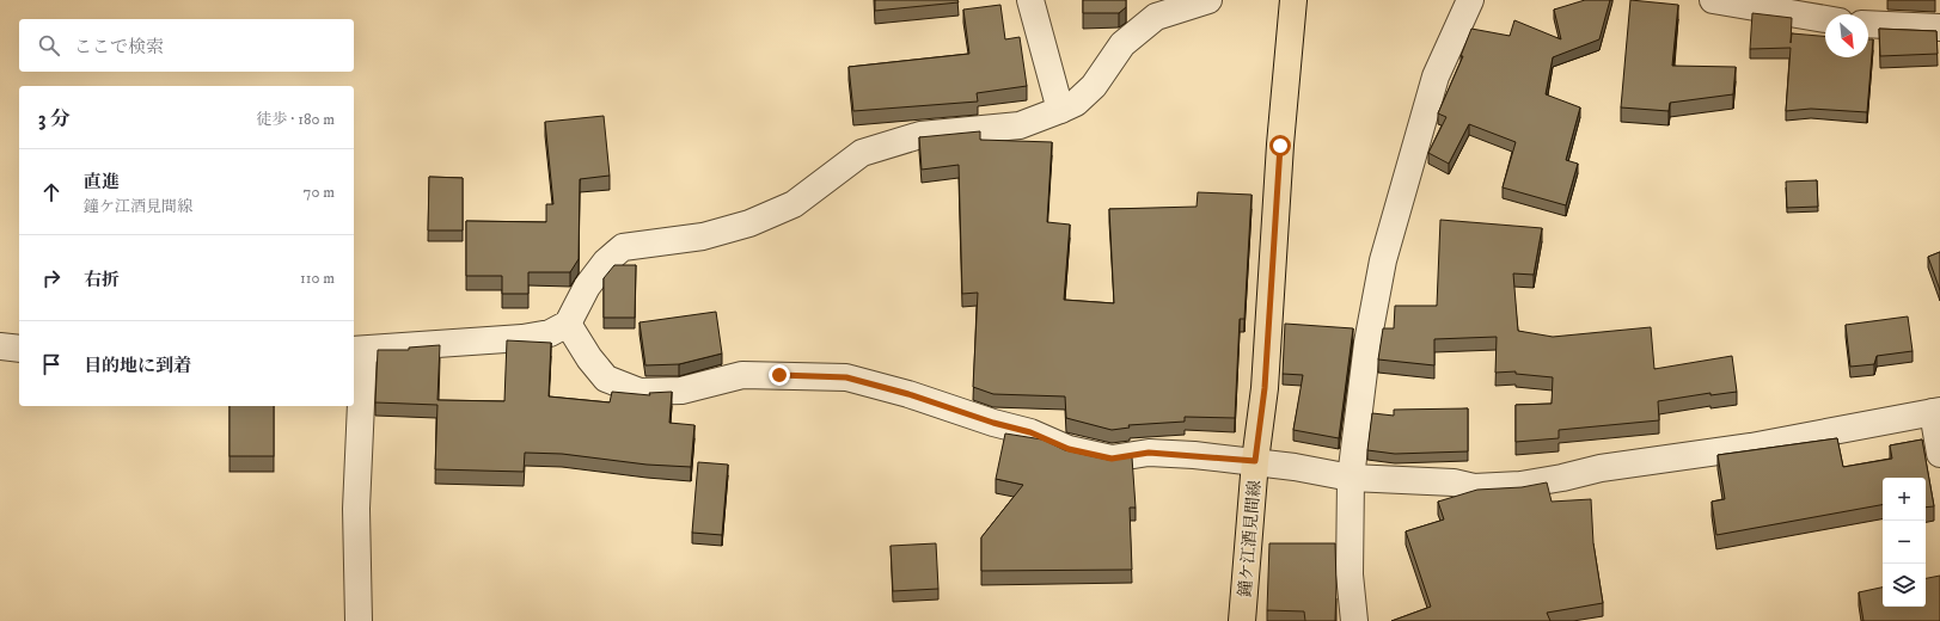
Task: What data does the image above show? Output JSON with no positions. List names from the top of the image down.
{
  "streets": {
    "main road": ["鐘ケ江酒見間線"]
  },
  "north": "bottom right",
  "page": {
    "search": "ここで検索",
    "heading": ["3 分", "徒歩 · 180 m"],
    "list": [
      ["直進", "鐘ケ江酒見間線", "70 m"],
      ["右折", "110 m"],
      "目的地に到着"
    ],
    "map_buttons": ["+", "−"]
  }
}
